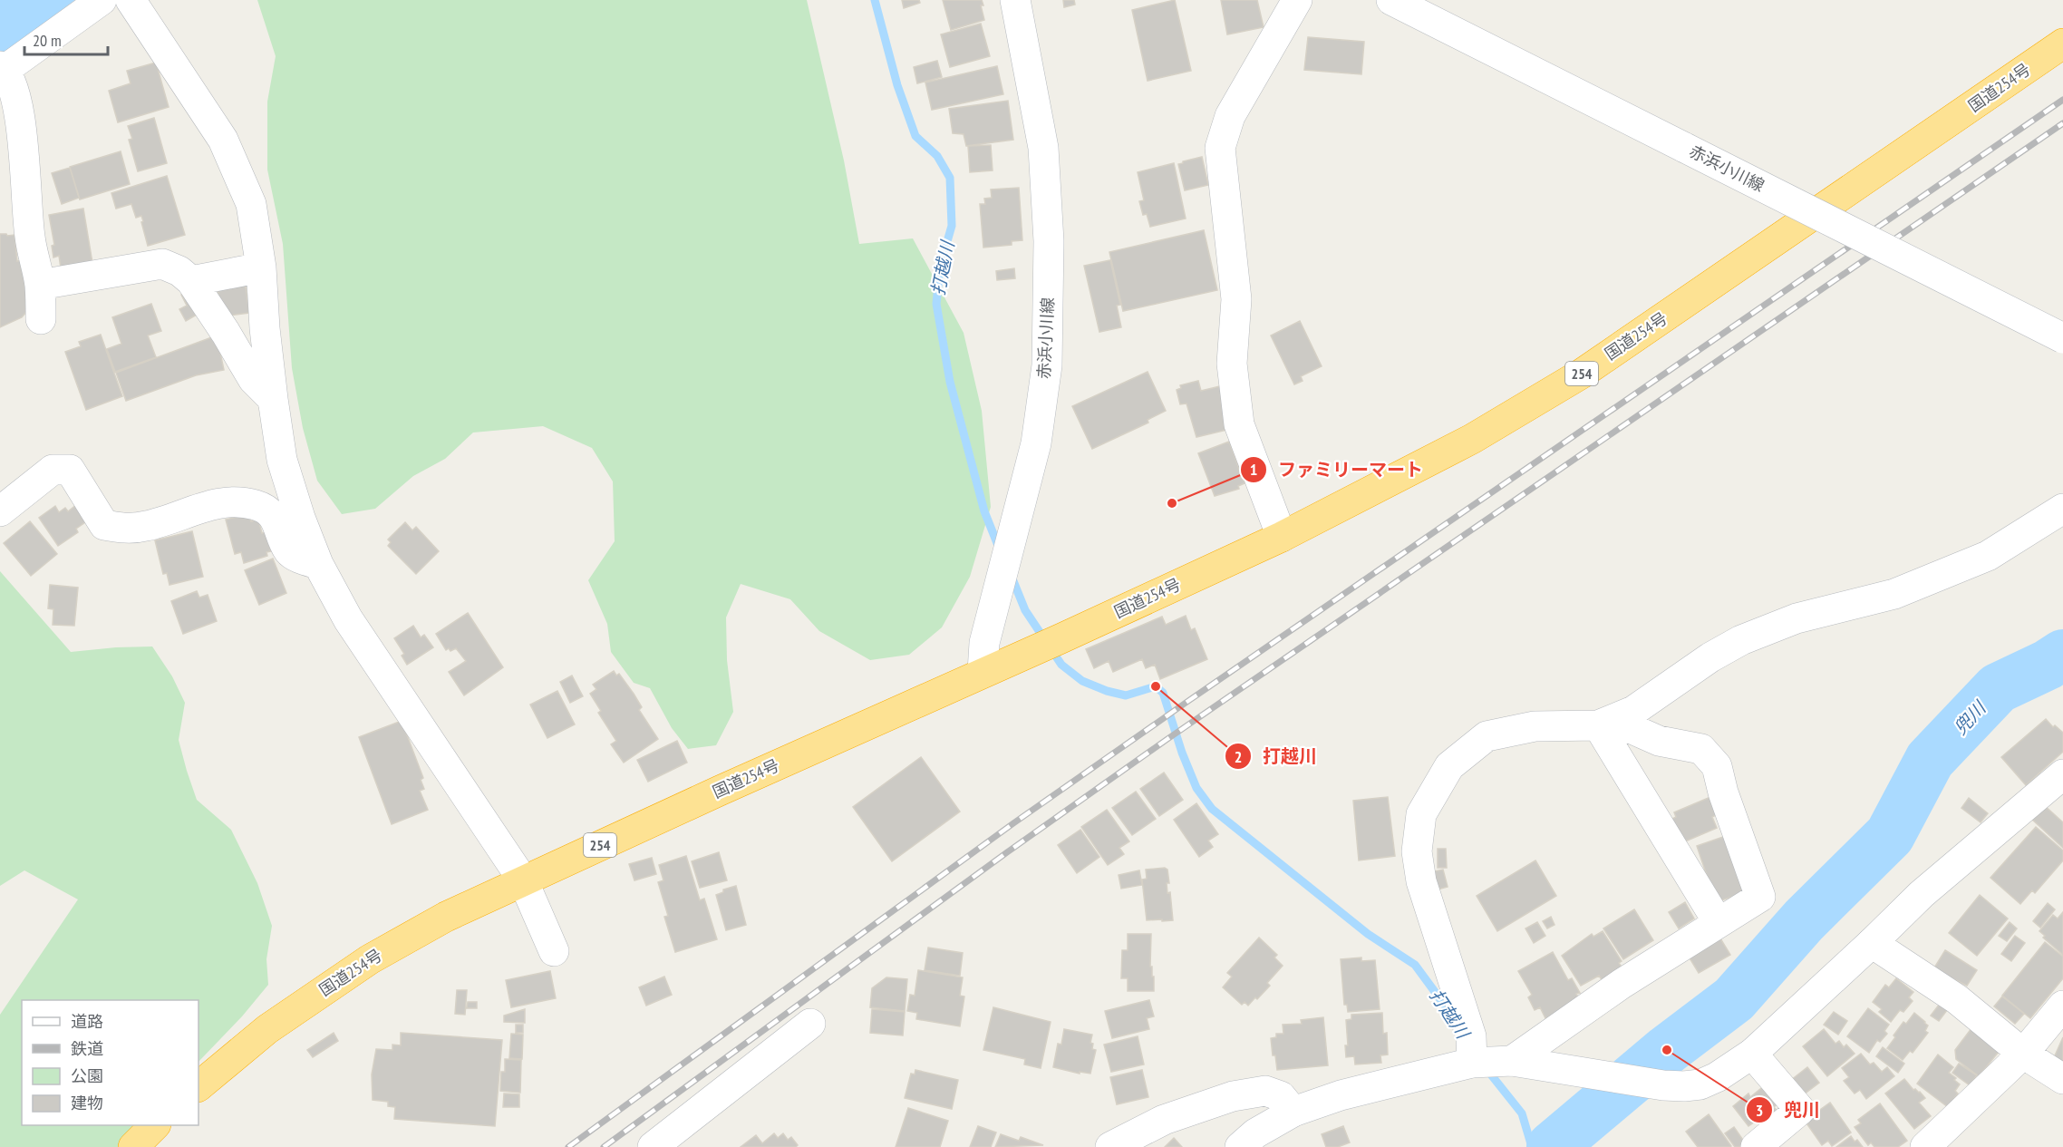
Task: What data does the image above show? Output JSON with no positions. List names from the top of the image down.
{
  "streets": {
    "highway": ["国道254号", "254"],
    "street": ["赤浜小川線"]
  },
  "crossings": [
    ["国道254号", "赤浜小川線"]
  ],
  "water": ["打越川", "兜川"],
  "places": ["ファミリーマート", "打越川", "兜川"],
  "legend": [
    "道路",
    "鉄道",
    "公園",
    "建物"
  ],
  "scale_bar": "20 m"
}
